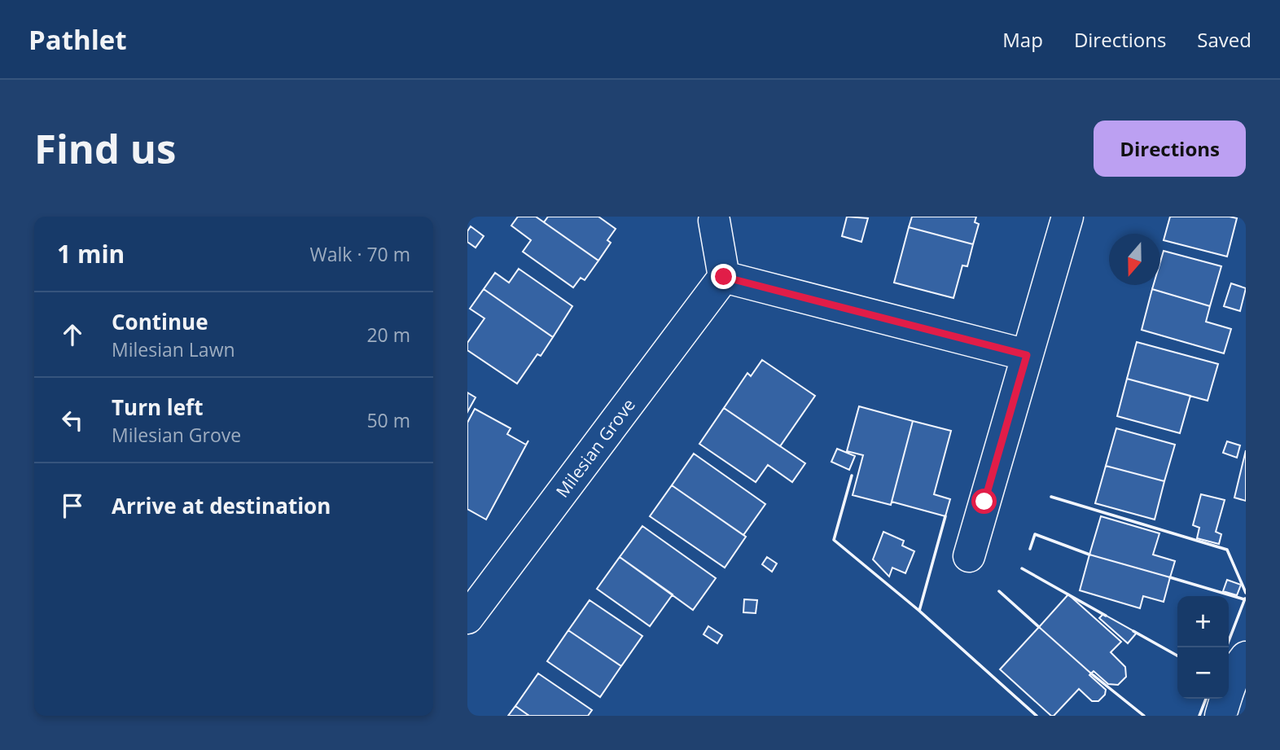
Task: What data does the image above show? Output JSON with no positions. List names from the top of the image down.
{
  "streets": {
    "street": ["Milesian Grove"]
  },
  "north": "bottom",
  "page": {
    "header": "Pathlet",
    "nav": ["Map", "Directions", "Saved"],
    "buttons": "Directions",
    "title": "Find us",
    "heading": ["1 min", "Walk · 70 m"],
    "list": [
      ["Continue", "Milesian Lawn", "20 m"],
      ["Turn left", "Milesian Grove", "50 m"],
      "Arrive at destination"
    ],
    "map_buttons": ["+", "−"]
  }
}
